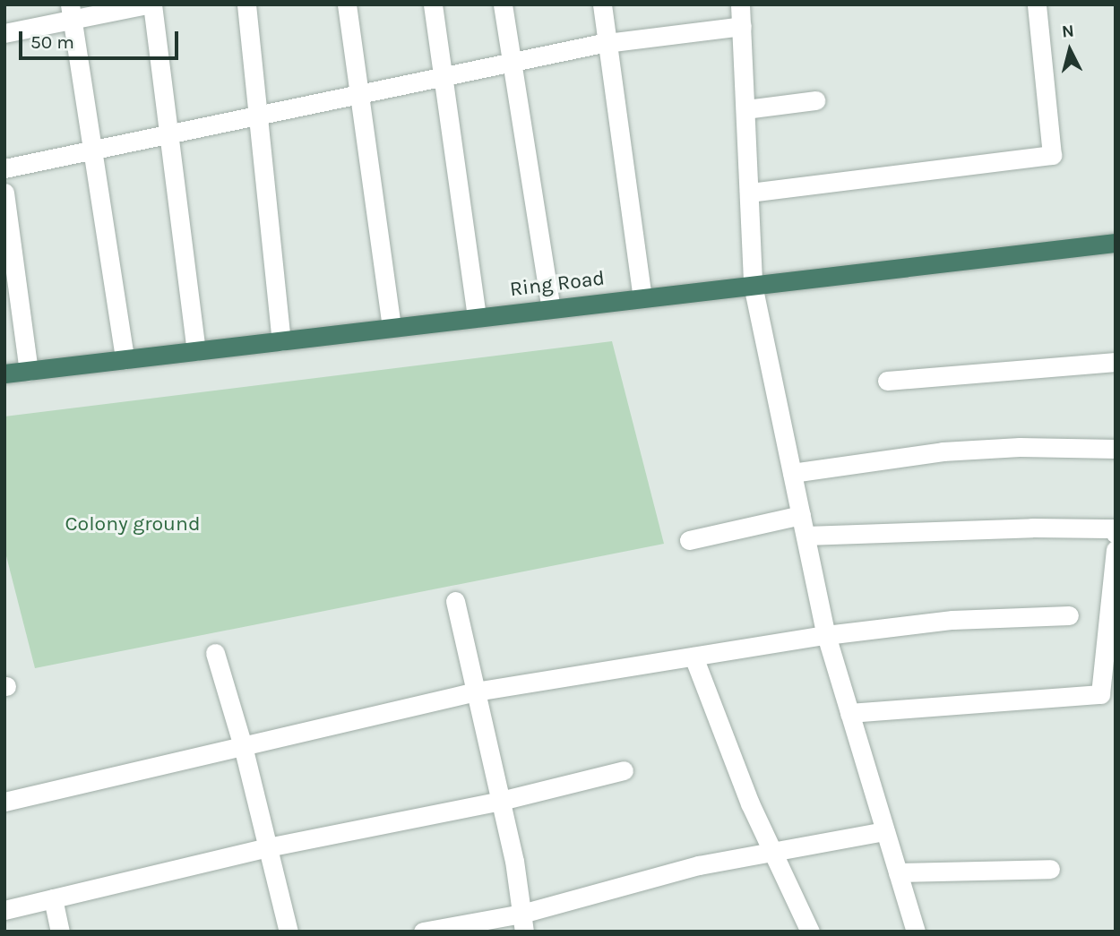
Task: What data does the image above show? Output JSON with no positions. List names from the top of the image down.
{
  "streets": {
    "highway": ["Ring Road"]
  },
  "parks": ["Colony ground"],
  "scale_bar": "50 m",
  "north": "top"
}
